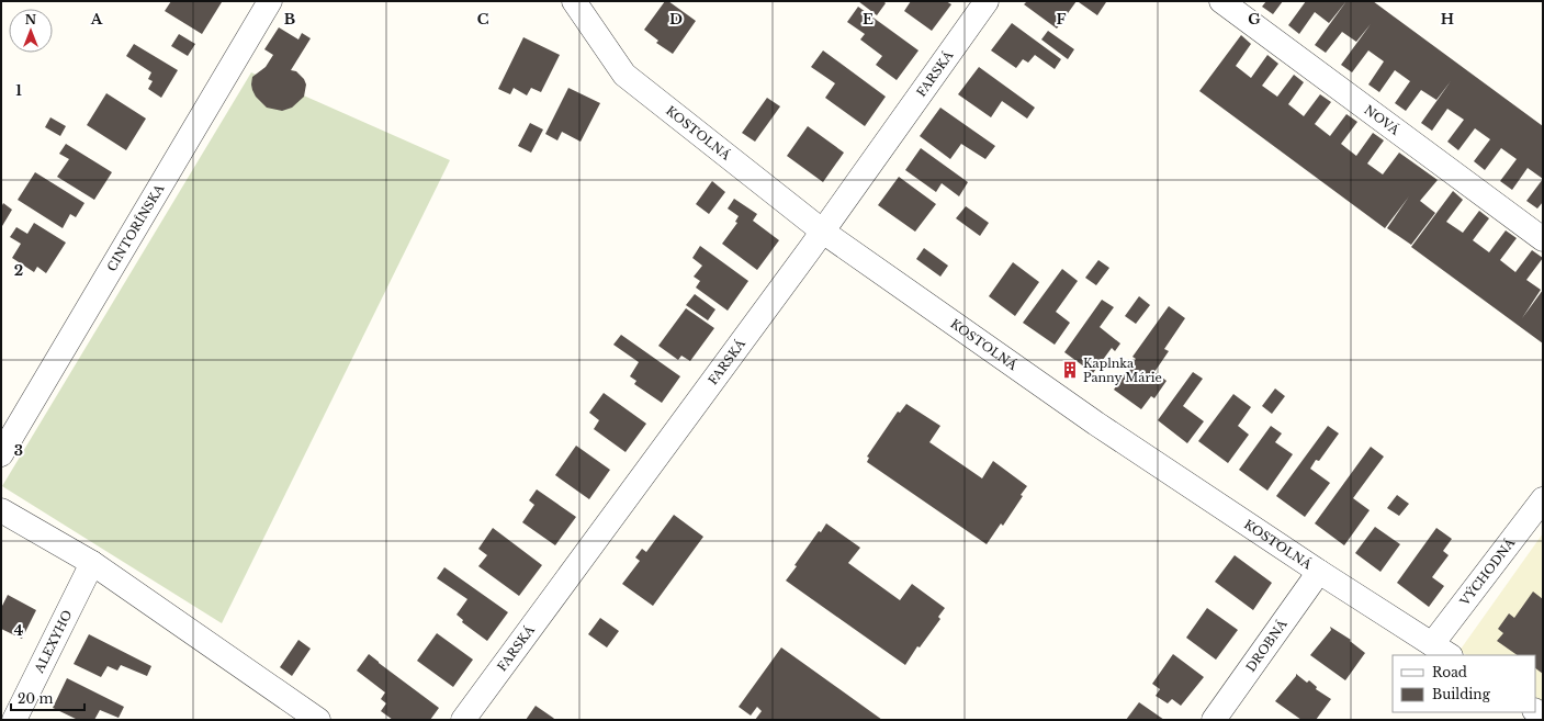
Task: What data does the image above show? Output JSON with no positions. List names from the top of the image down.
{
  "streets": {
    "street": [
      "FARSKÁ",
      "NOVÁ",
      "KOSTOLNÁ",
      "CINTORÍNSKA",
      "VÝCHODNÁ",
      "ALEXYHO",
      "DROBNÁ"
    ]
  },
  "crossings": [
    ["FARSKÁ", "KOSTOLNÁ"],
    ["KOSTOLNÁ", "VÝCHODNÁ"],
    ["KOSTOLNÁ", "DROBNÁ"]
  ],
  "places": {
    "building": ["Kaplnka Panny Márie"]
  },
  "legend": ["Road", "Building"],
  "scale_bar": "20 m",
  "north": "top",
  "grid": {
    "columns": [
      "A",
      "B",
      "C",
      "D",
      "E",
      "F",
      "G",
      "H"
    ],
    "rows": [
      "1",
      "2",
      "3",
      "4"
    ]
  }
}
